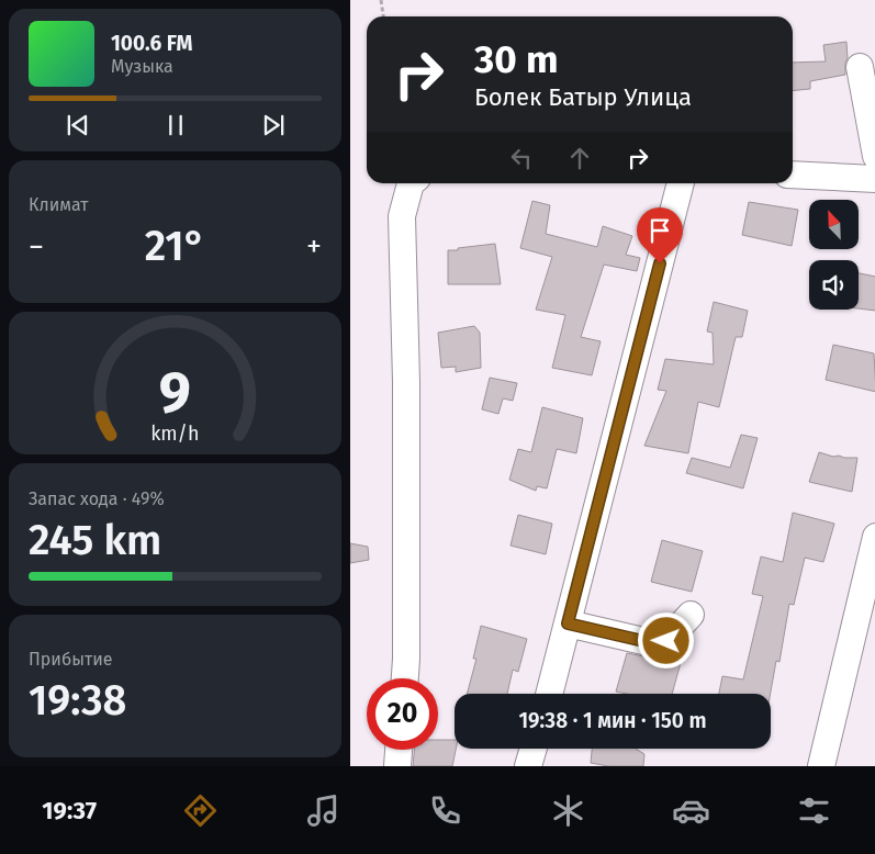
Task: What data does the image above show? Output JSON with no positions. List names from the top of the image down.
{
  "north": "top left",
  "page": {
    "turn": ["30 m", "Болек Батыр Улица"],
    "song": ["100.6 FM", "Музыка"],
    "tile": [
      "Климат",
      ["Запас хода · 49%", "245 km"],
      ["Прибытие", "19:38"]
    ],
    "heat": ["−", "21°", "+"],
    "limit": "20",
    "trip": "19:38 · 1 мин · 150 m",
    "tabs": "19:37",
    "gauge": ["9", "km/h"]
  }
}
